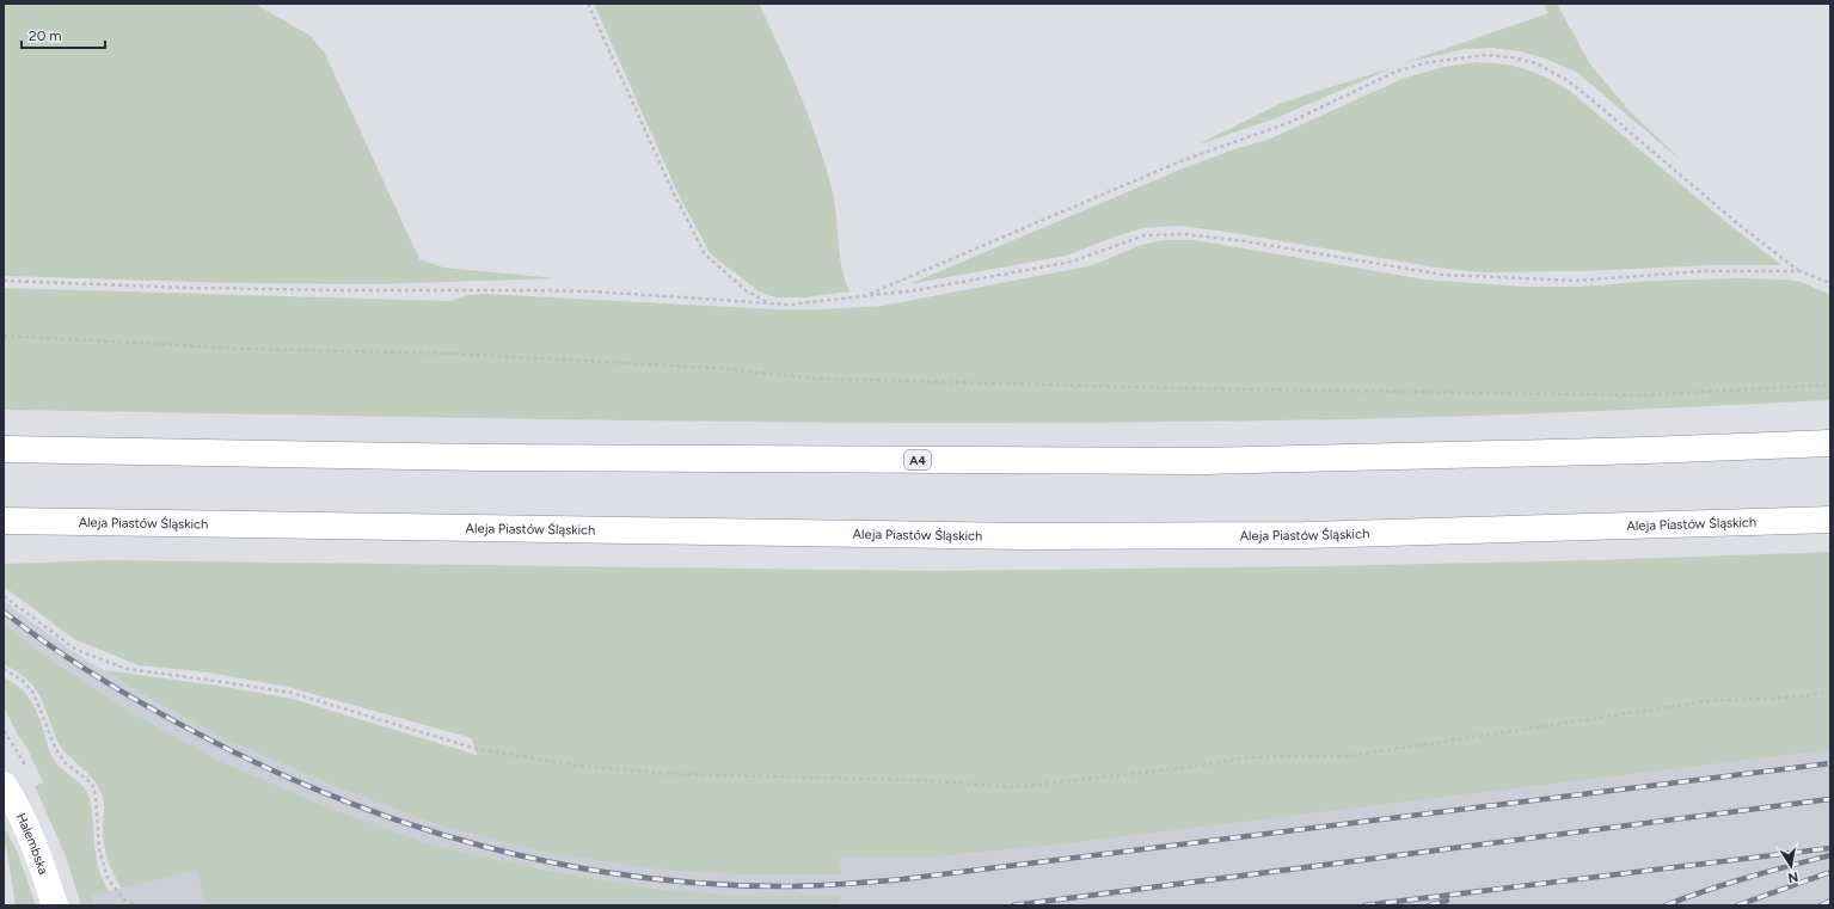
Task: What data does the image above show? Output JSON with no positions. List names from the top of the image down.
{
  "streets": {
    "main road": ["A4", "Aleja Piastów Śląskich", "Halembska"]
  },
  "scale_bar": "20 m",
  "north": "bottom"
}
